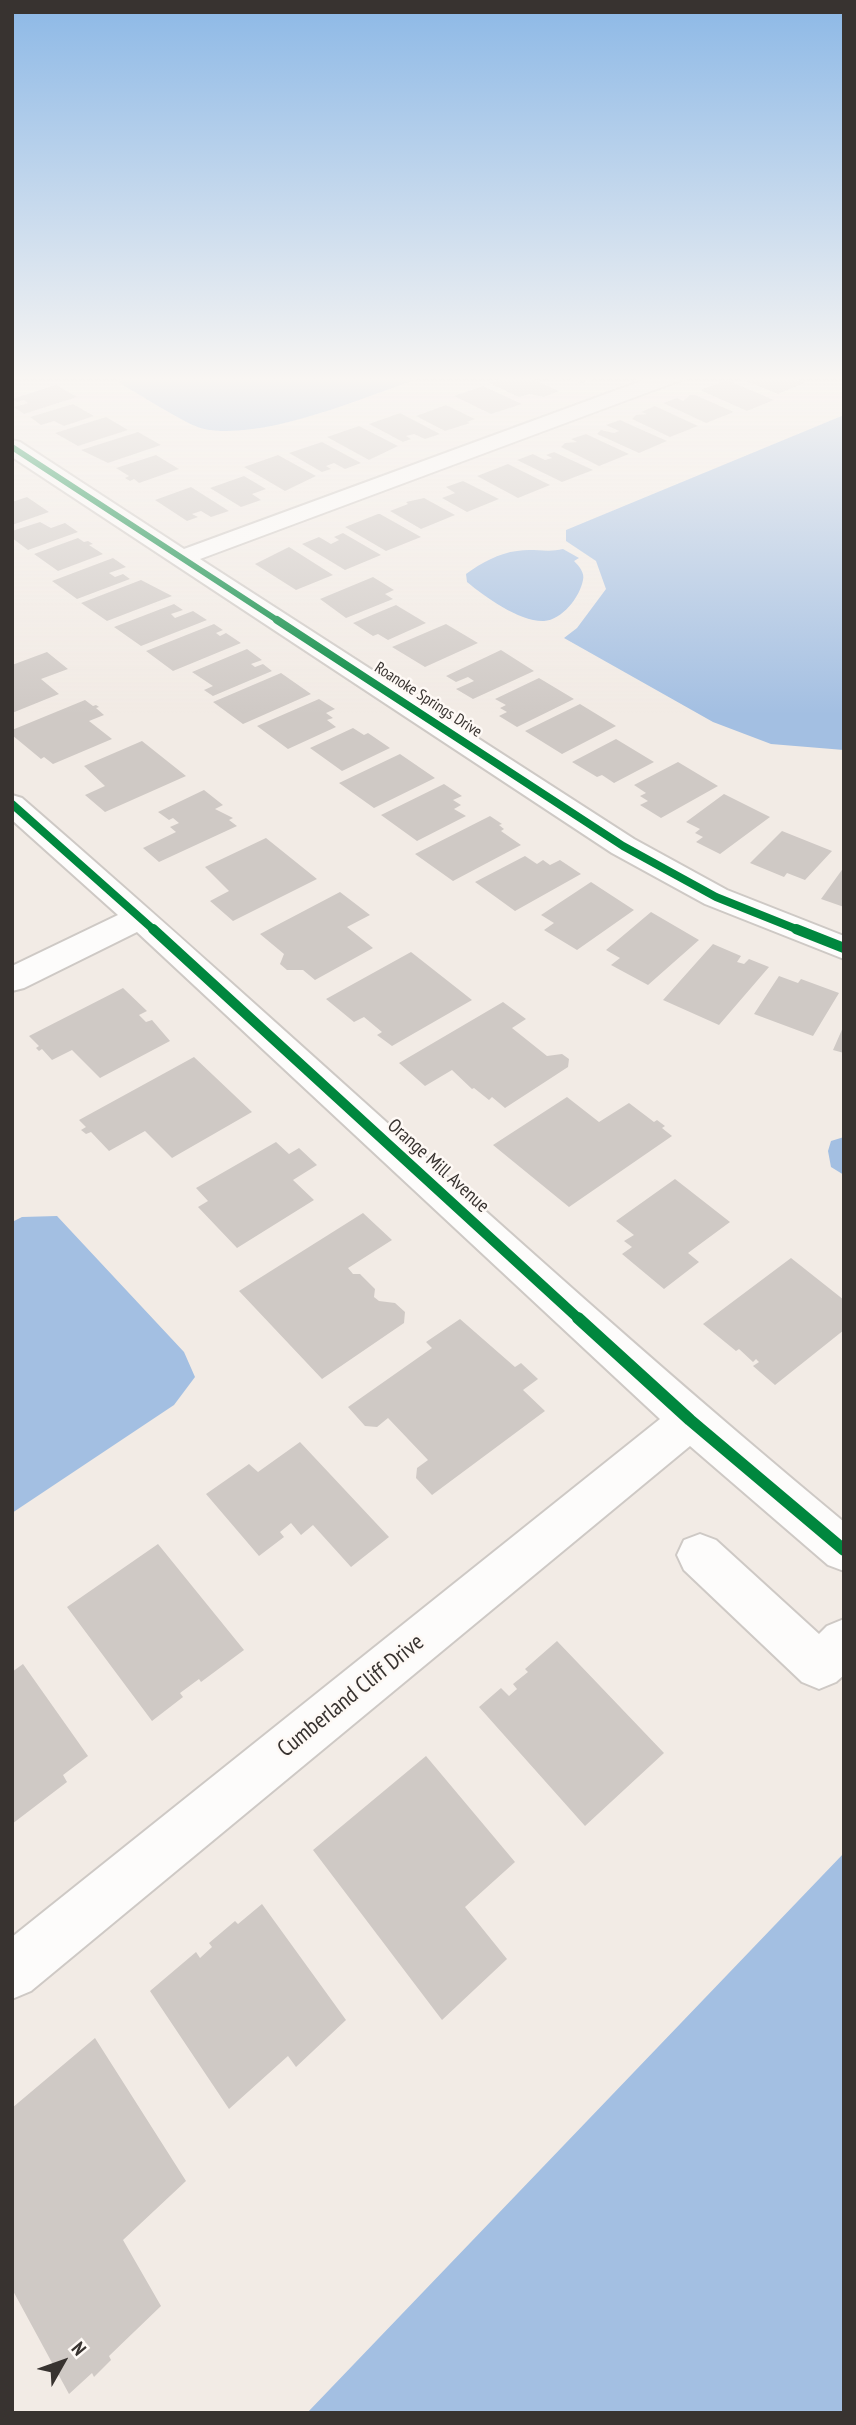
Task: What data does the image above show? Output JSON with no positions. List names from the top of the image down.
{
  "streets": {
    "street": ["Roanoke Springs Drive", "Orange Mill Avenue", "Cumberland Cliff Drive"]
  },
  "crossings": [
    ["Orange Mill Avenue", "Cumberland Cliff Drive"]
  ],
  "north": "top right"
}
